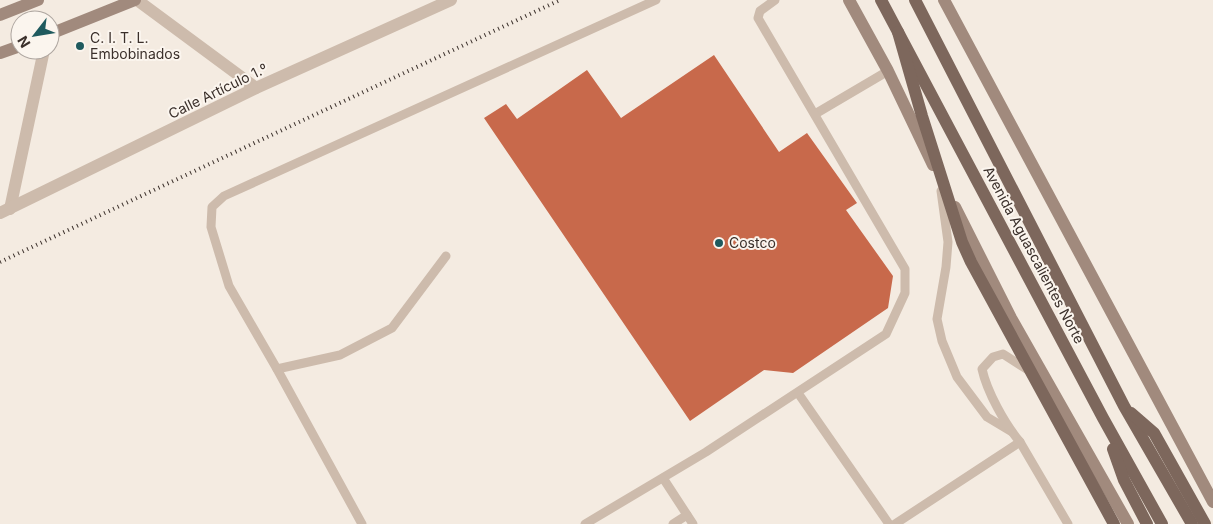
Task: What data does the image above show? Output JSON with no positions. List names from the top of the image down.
{
  "streets": {
    "main road": ["Avenida Aguascalientes Norte"],
    "street": ["Calle Artículo 1.º"]
  },
  "places": ["C. I. T. L. Embobinados", "Costco"],
  "north": "bottom left"
}
